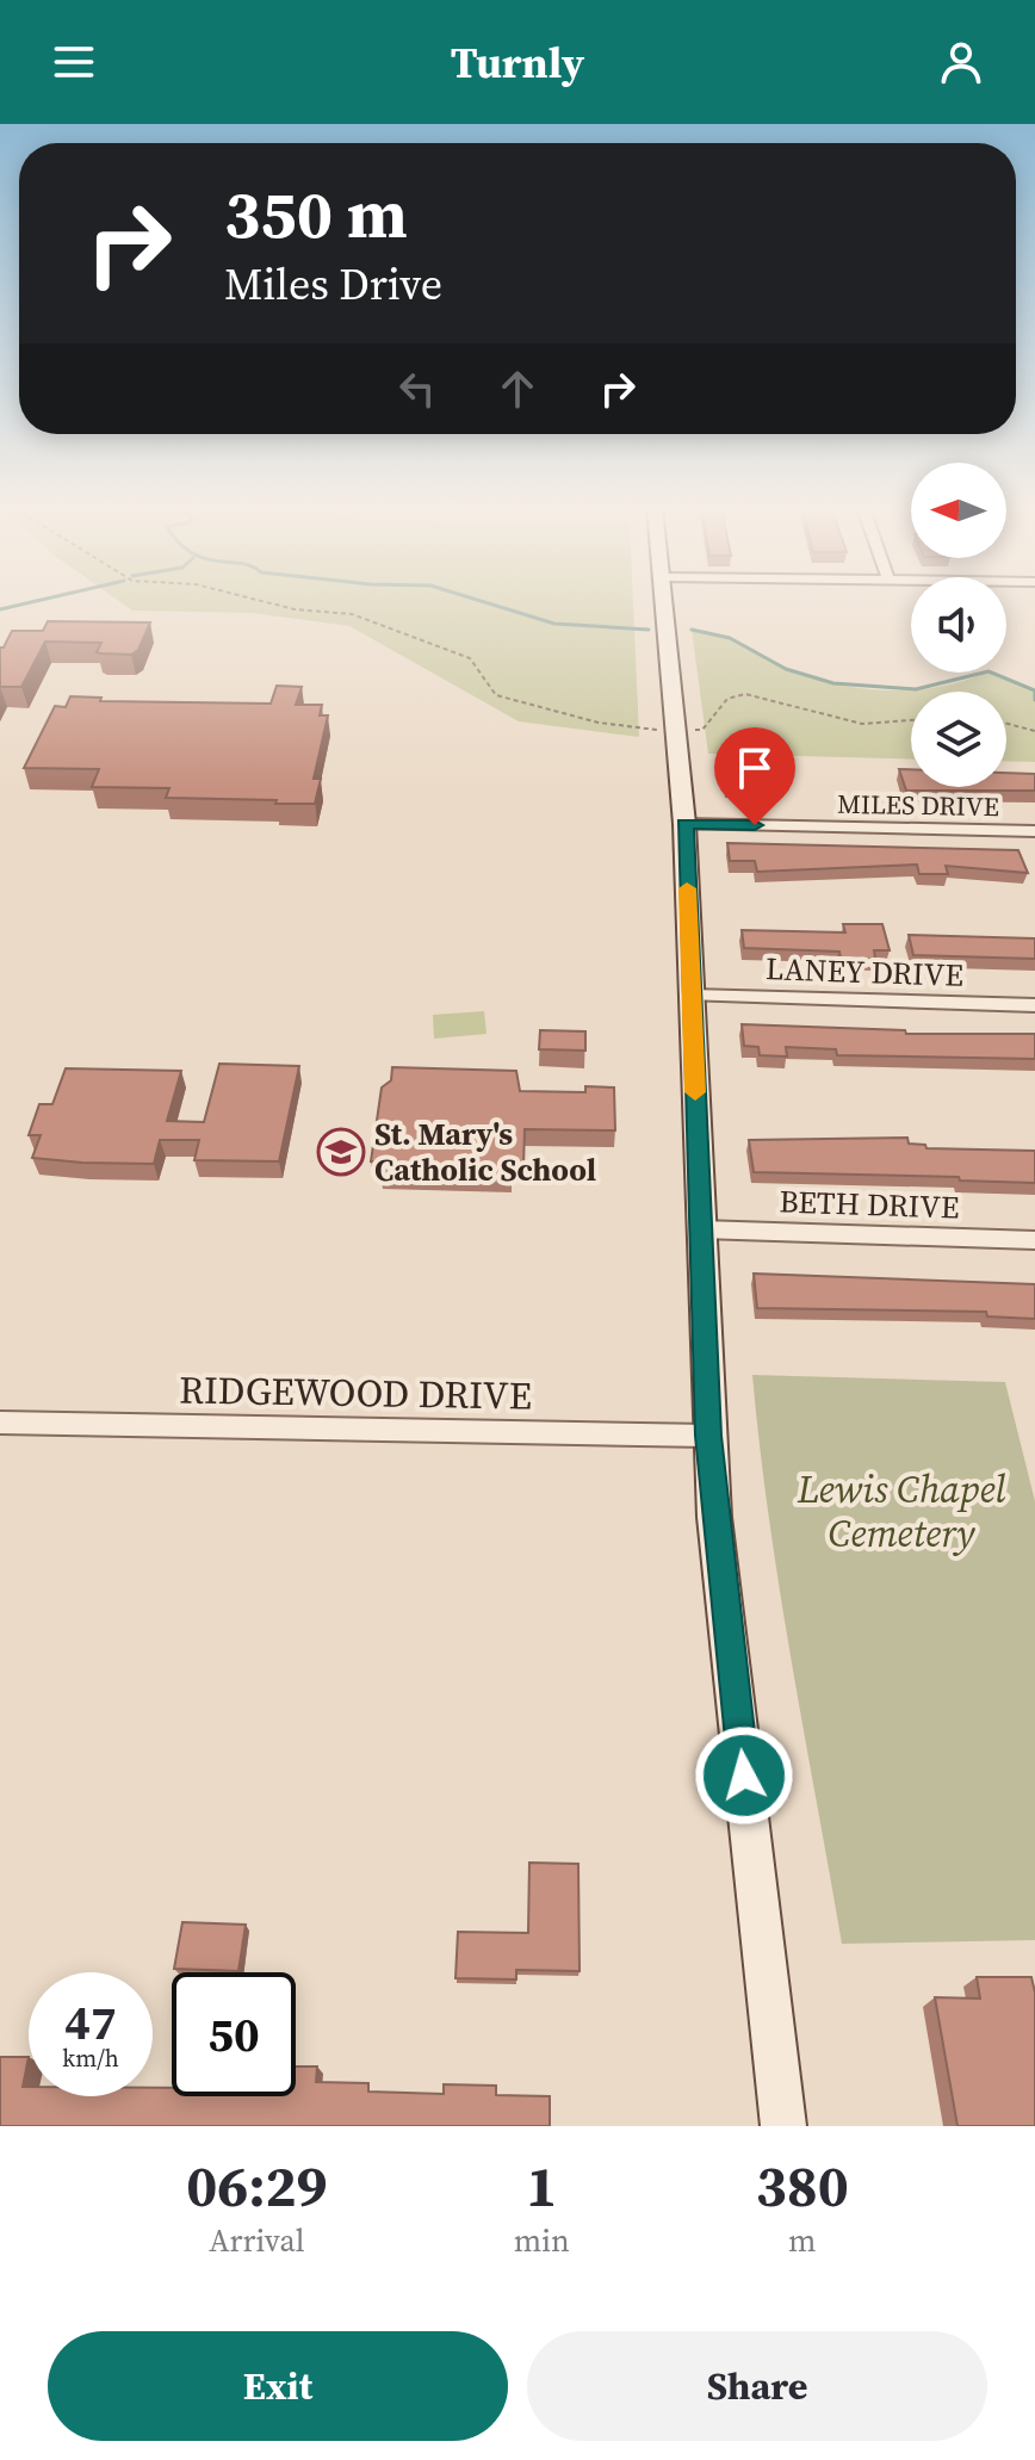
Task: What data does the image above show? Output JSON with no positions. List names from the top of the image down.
{
  "streets": {
    "street": [
      "MILES DRIVE",
      "LANEY DRIVE",
      "BETH DRIVE",
      "RIDGEWOOD DRIVE"
    ]
  },
  "parks": ["Lewis Chapel Cemetery"],
  "places": {
    "school or university": ["St. Mary's Catholic School"]
  },
  "north": "left",
  "page": {
    "header": "Turnly",
    "turn": ["350 m", "Miles Drive"],
    "speed": "47 km/h",
    "limit": "50",
    "eta": [
      "06:29",
      "Arrival",
      "1",
      "min",
      "380",
      "m"
    ],
    "buttons": ["Exit", "Share"]
  }
}
